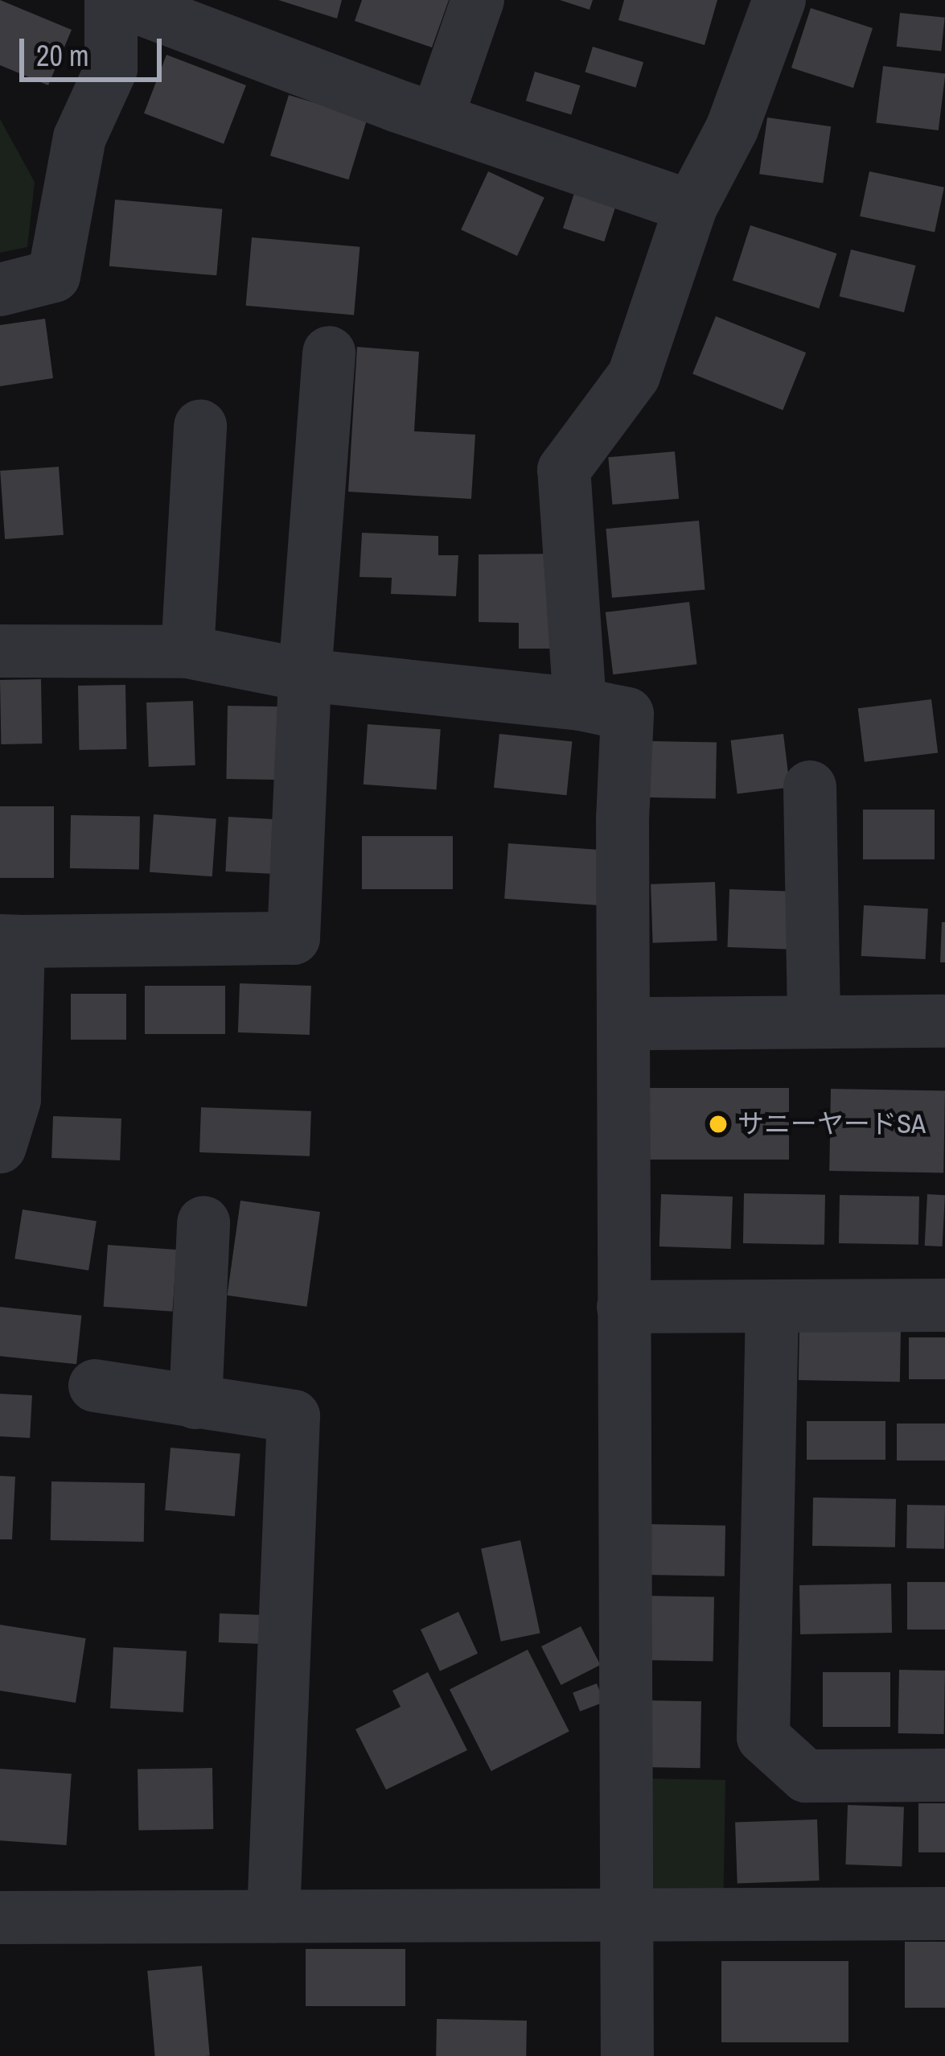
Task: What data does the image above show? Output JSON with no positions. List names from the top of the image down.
{
  "places": ["サニーヤードSA"],
  "scale_bar": "20 m"
}
